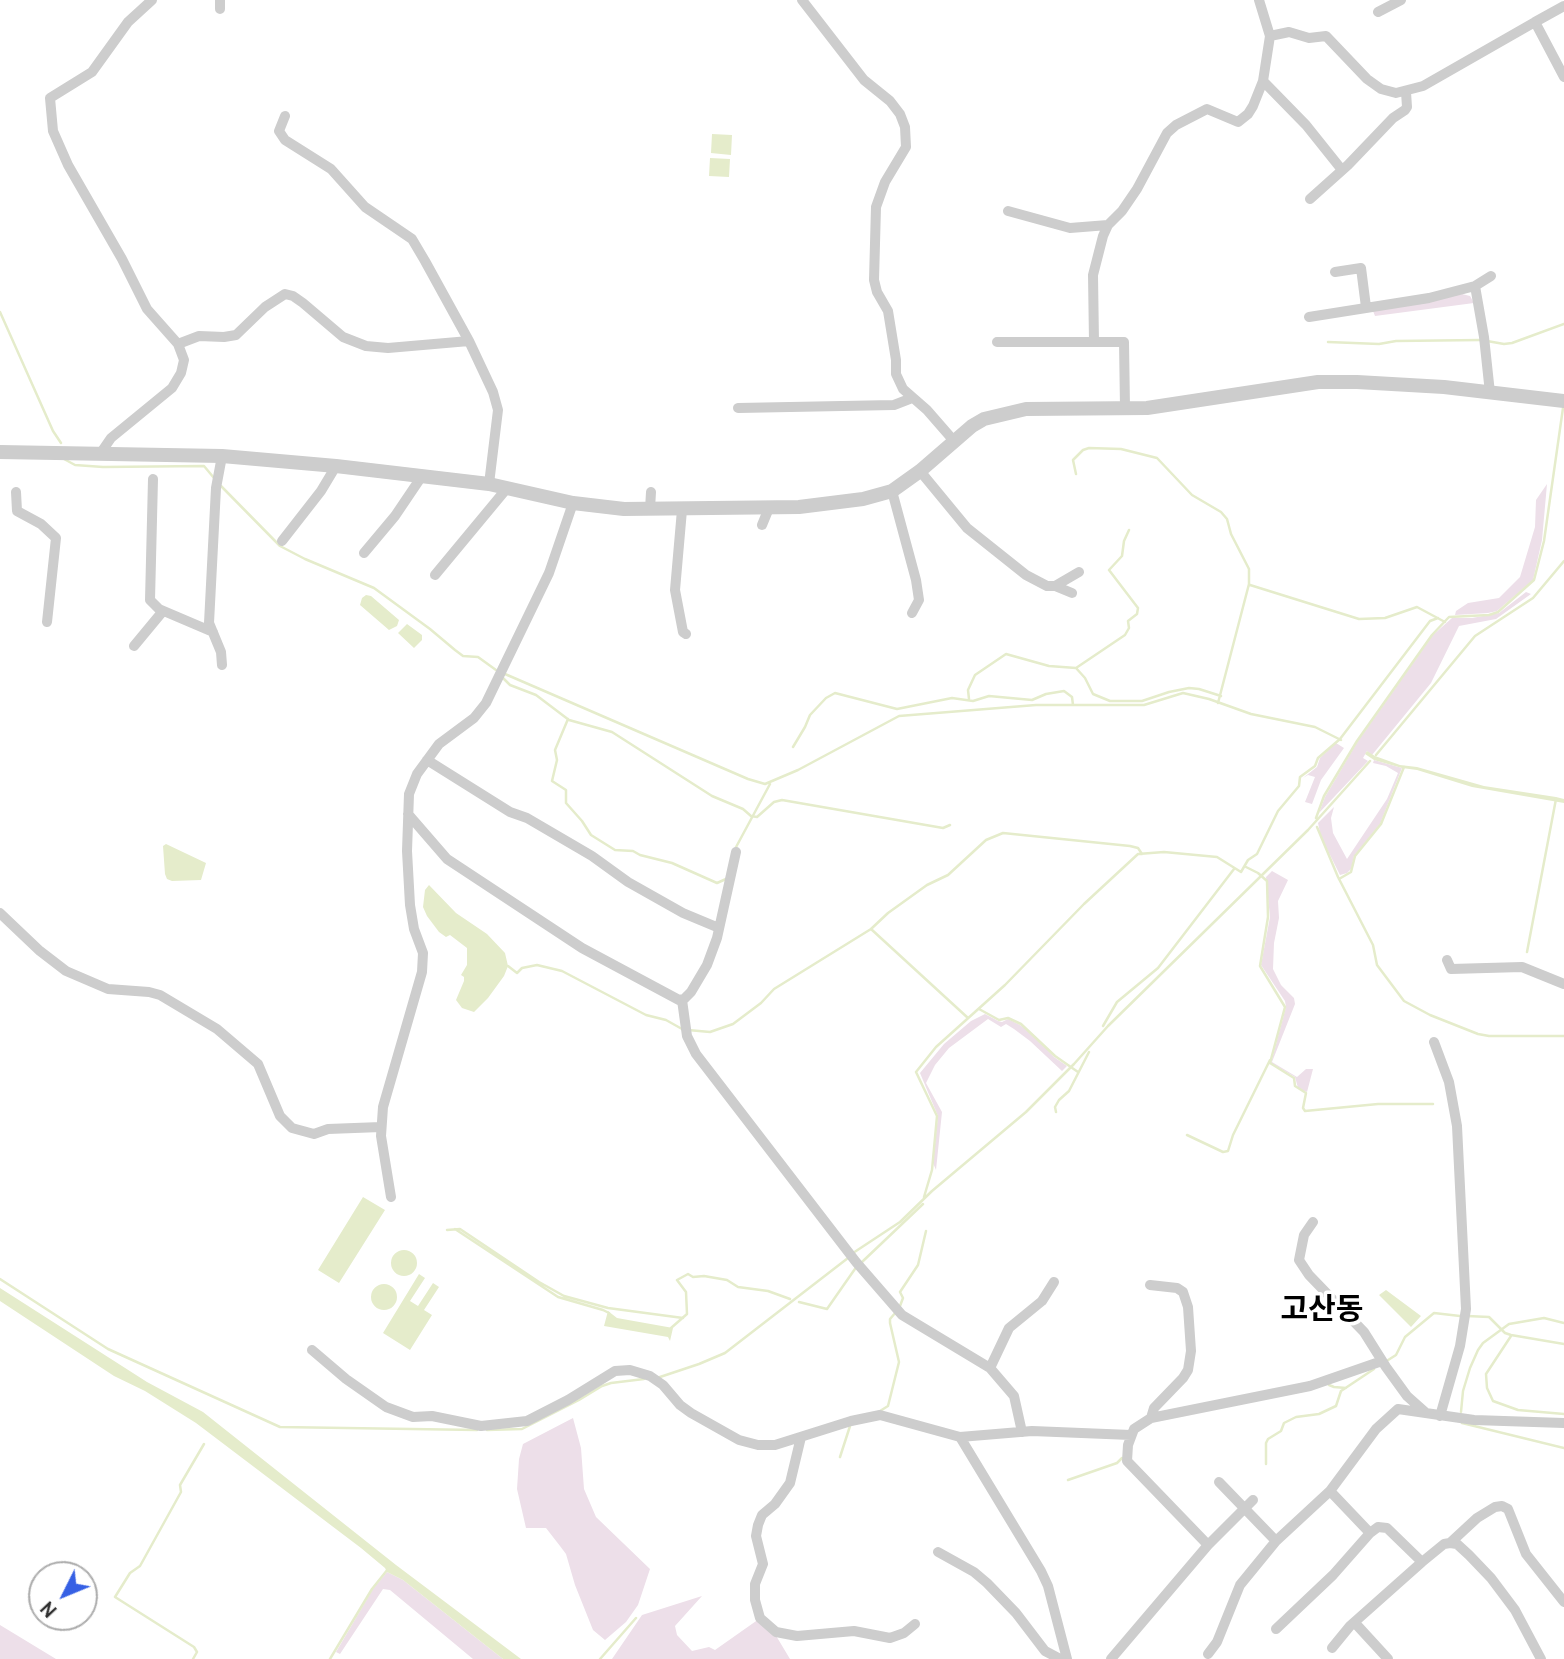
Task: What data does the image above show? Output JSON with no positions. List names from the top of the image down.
{
  "districts": ["고산동"],
  "north": "bottom left"
}
